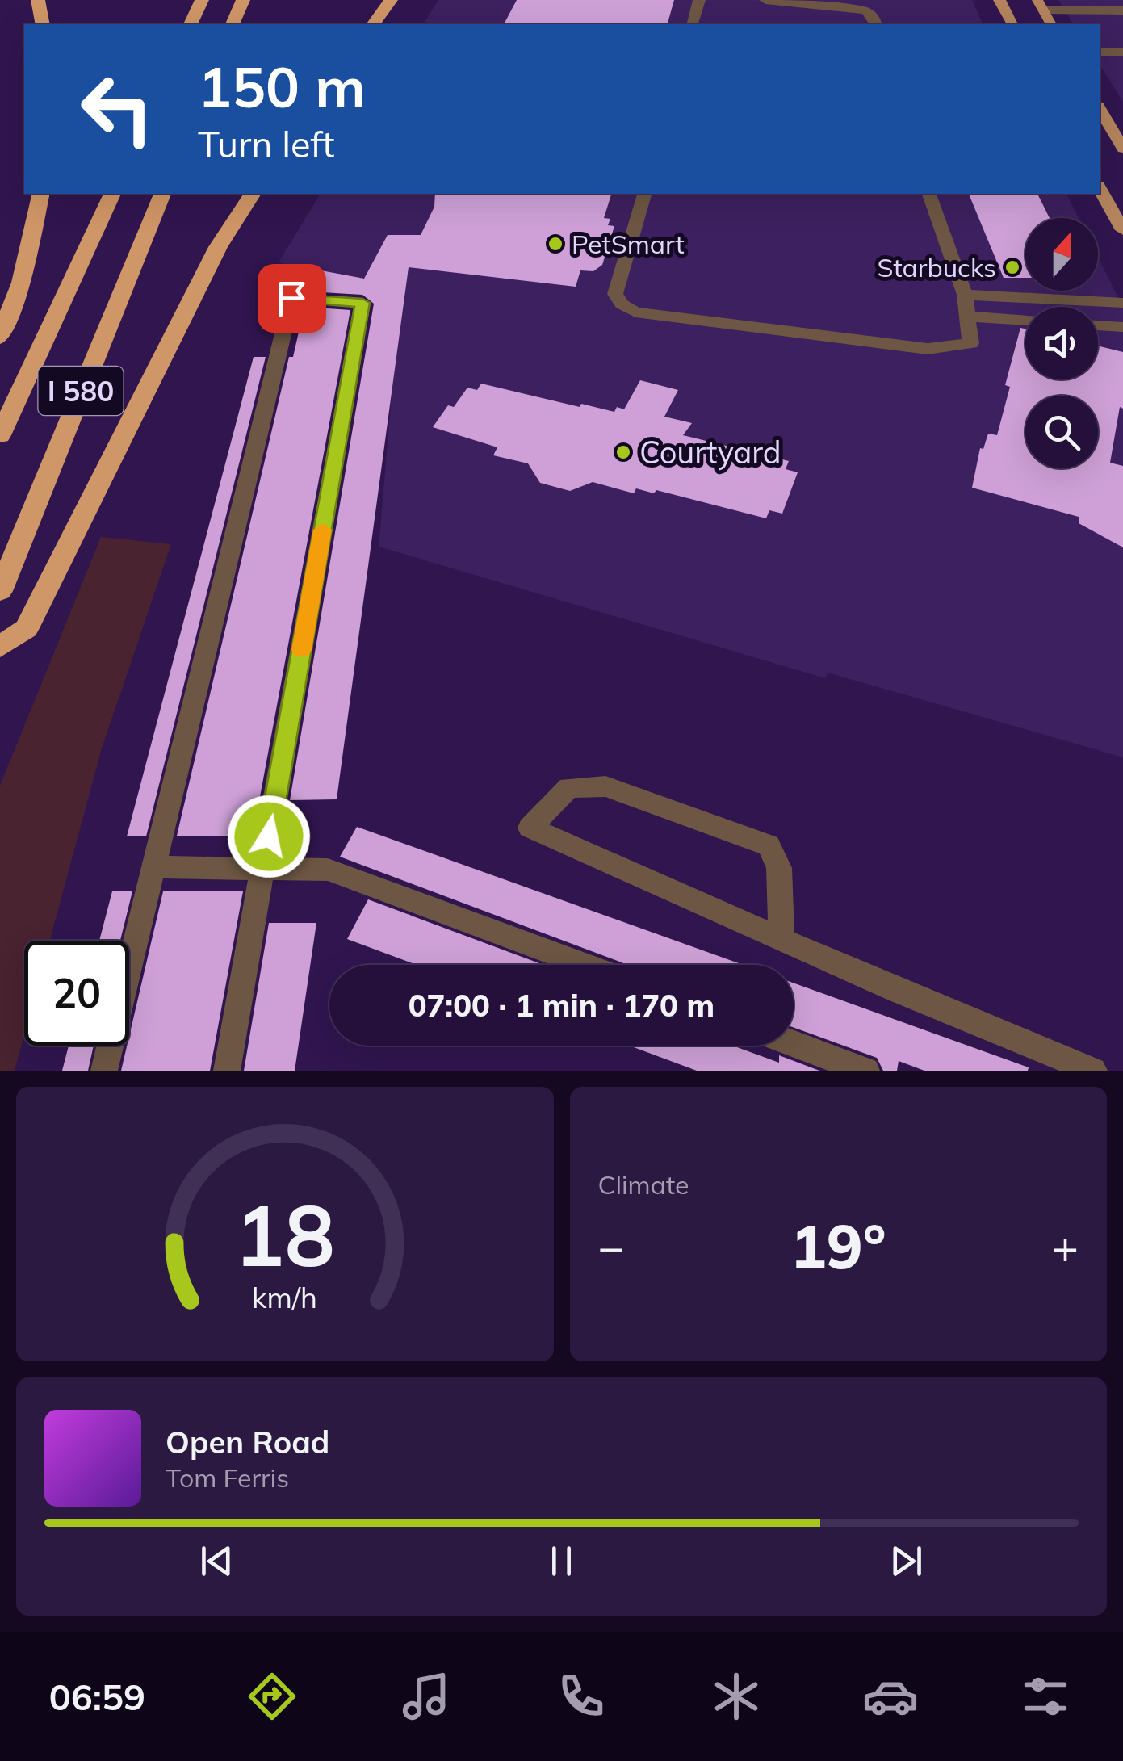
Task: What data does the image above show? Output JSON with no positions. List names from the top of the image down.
{
  "streets": {
    "highway": ["I 580"]
  },
  "places": ["PetSmart", "Starbucks", "Courtyard"],
  "north": "top",
  "page": {
    "turn": ["150 m", "Turn left"],
    "limit": "20",
    "trip": "07:00 · 1 min · 170 m",
    "tile": "Climate",
    "heat": ["−", "19°", "+"],
    "song": ["Open Road", "Tom Ferris"],
    "tabs": "06:59",
    "gauge": ["18", "km/h"]
  }
}
